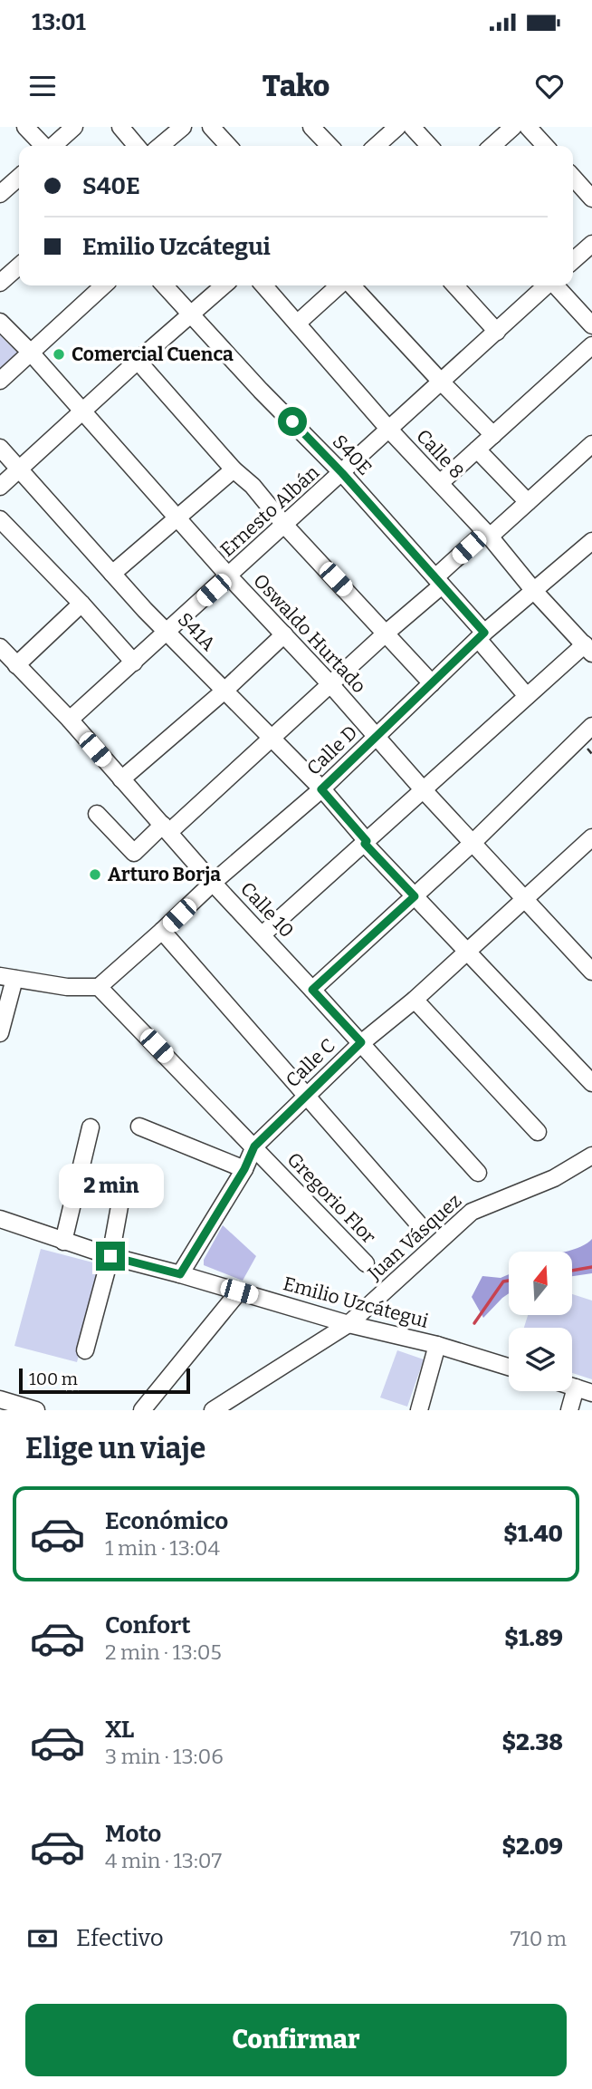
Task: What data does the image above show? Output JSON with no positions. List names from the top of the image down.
{
  "streets": {
    "street": [
      "Calle 8",
      "S40E",
      "Ernesto Albán",
      "S41A",
      "Oswaldo Hurtado",
      "Calle D",
      "Calle 10",
      "Calle C",
      "Gregorio Flor",
      "Juan Vásquez",
      "Emilio Uzcátegui"
    ]
  },
  "crossings": [
    ["Calle 8", "Ernesto Albán"],
    ["Calle 8", "Calle D"],
    ["S40E", "Ernesto Albán"],
    ["S40E", "Calle D"],
    ["Ernesto Albán", "S41A"],
    ["Ernesto Albán", "Oswaldo Hurtado"],
    ["Ernesto Albán", "Calle 10"],
    ["S41A", "Calle D"],
    ["S41A", "Calle C"],
    ["Oswaldo Hurtado", "Calle D"],
    ["Oswaldo Hurtado", "Calle C"],
    ["Calle D", "Calle 10"],
    ["Calle D", "Gregorio Flor"],
    ["Calle 10", "Calle C"],
    ["Calle C", "Gregorio Flor"],
    ["Calle C", "Emilio Uzcátegui"],
    ["Juan Vásquez", "Emilio Uzcátegui"]
  ],
  "places": ["Comercial Cuenca", "Arturo Borja"],
  "scale_bar": "100 m",
  "north": "top",
  "page": {
    "status": "13:01",
    "header": "Tako",
    "banner": ["S40E", "Emilio Uzcátegui"],
    "bubble": "2 min",
    "scale": "100 m",
    "heading": "Elige un viaje",
    "list": [
      {
        "name": "Económico",
        "note": "1 min · 13:04",
        "value": "$1.40"
      },
      {
        "name": "Confort",
        "note": "2 min · 13:05",
        "value": "$1.89"
      },
      {
        "name": "XL",
        "note": "3 min · 13:06",
        "value": "$2.38"
      },
      {
        "name": "Moto",
        "note": "4 min · 13:07",
        "value": "$2.09"
      }
    ],
    "pay": ["Efectivo", "710 m"],
    "buttons": "Confirmar"
  }
}
